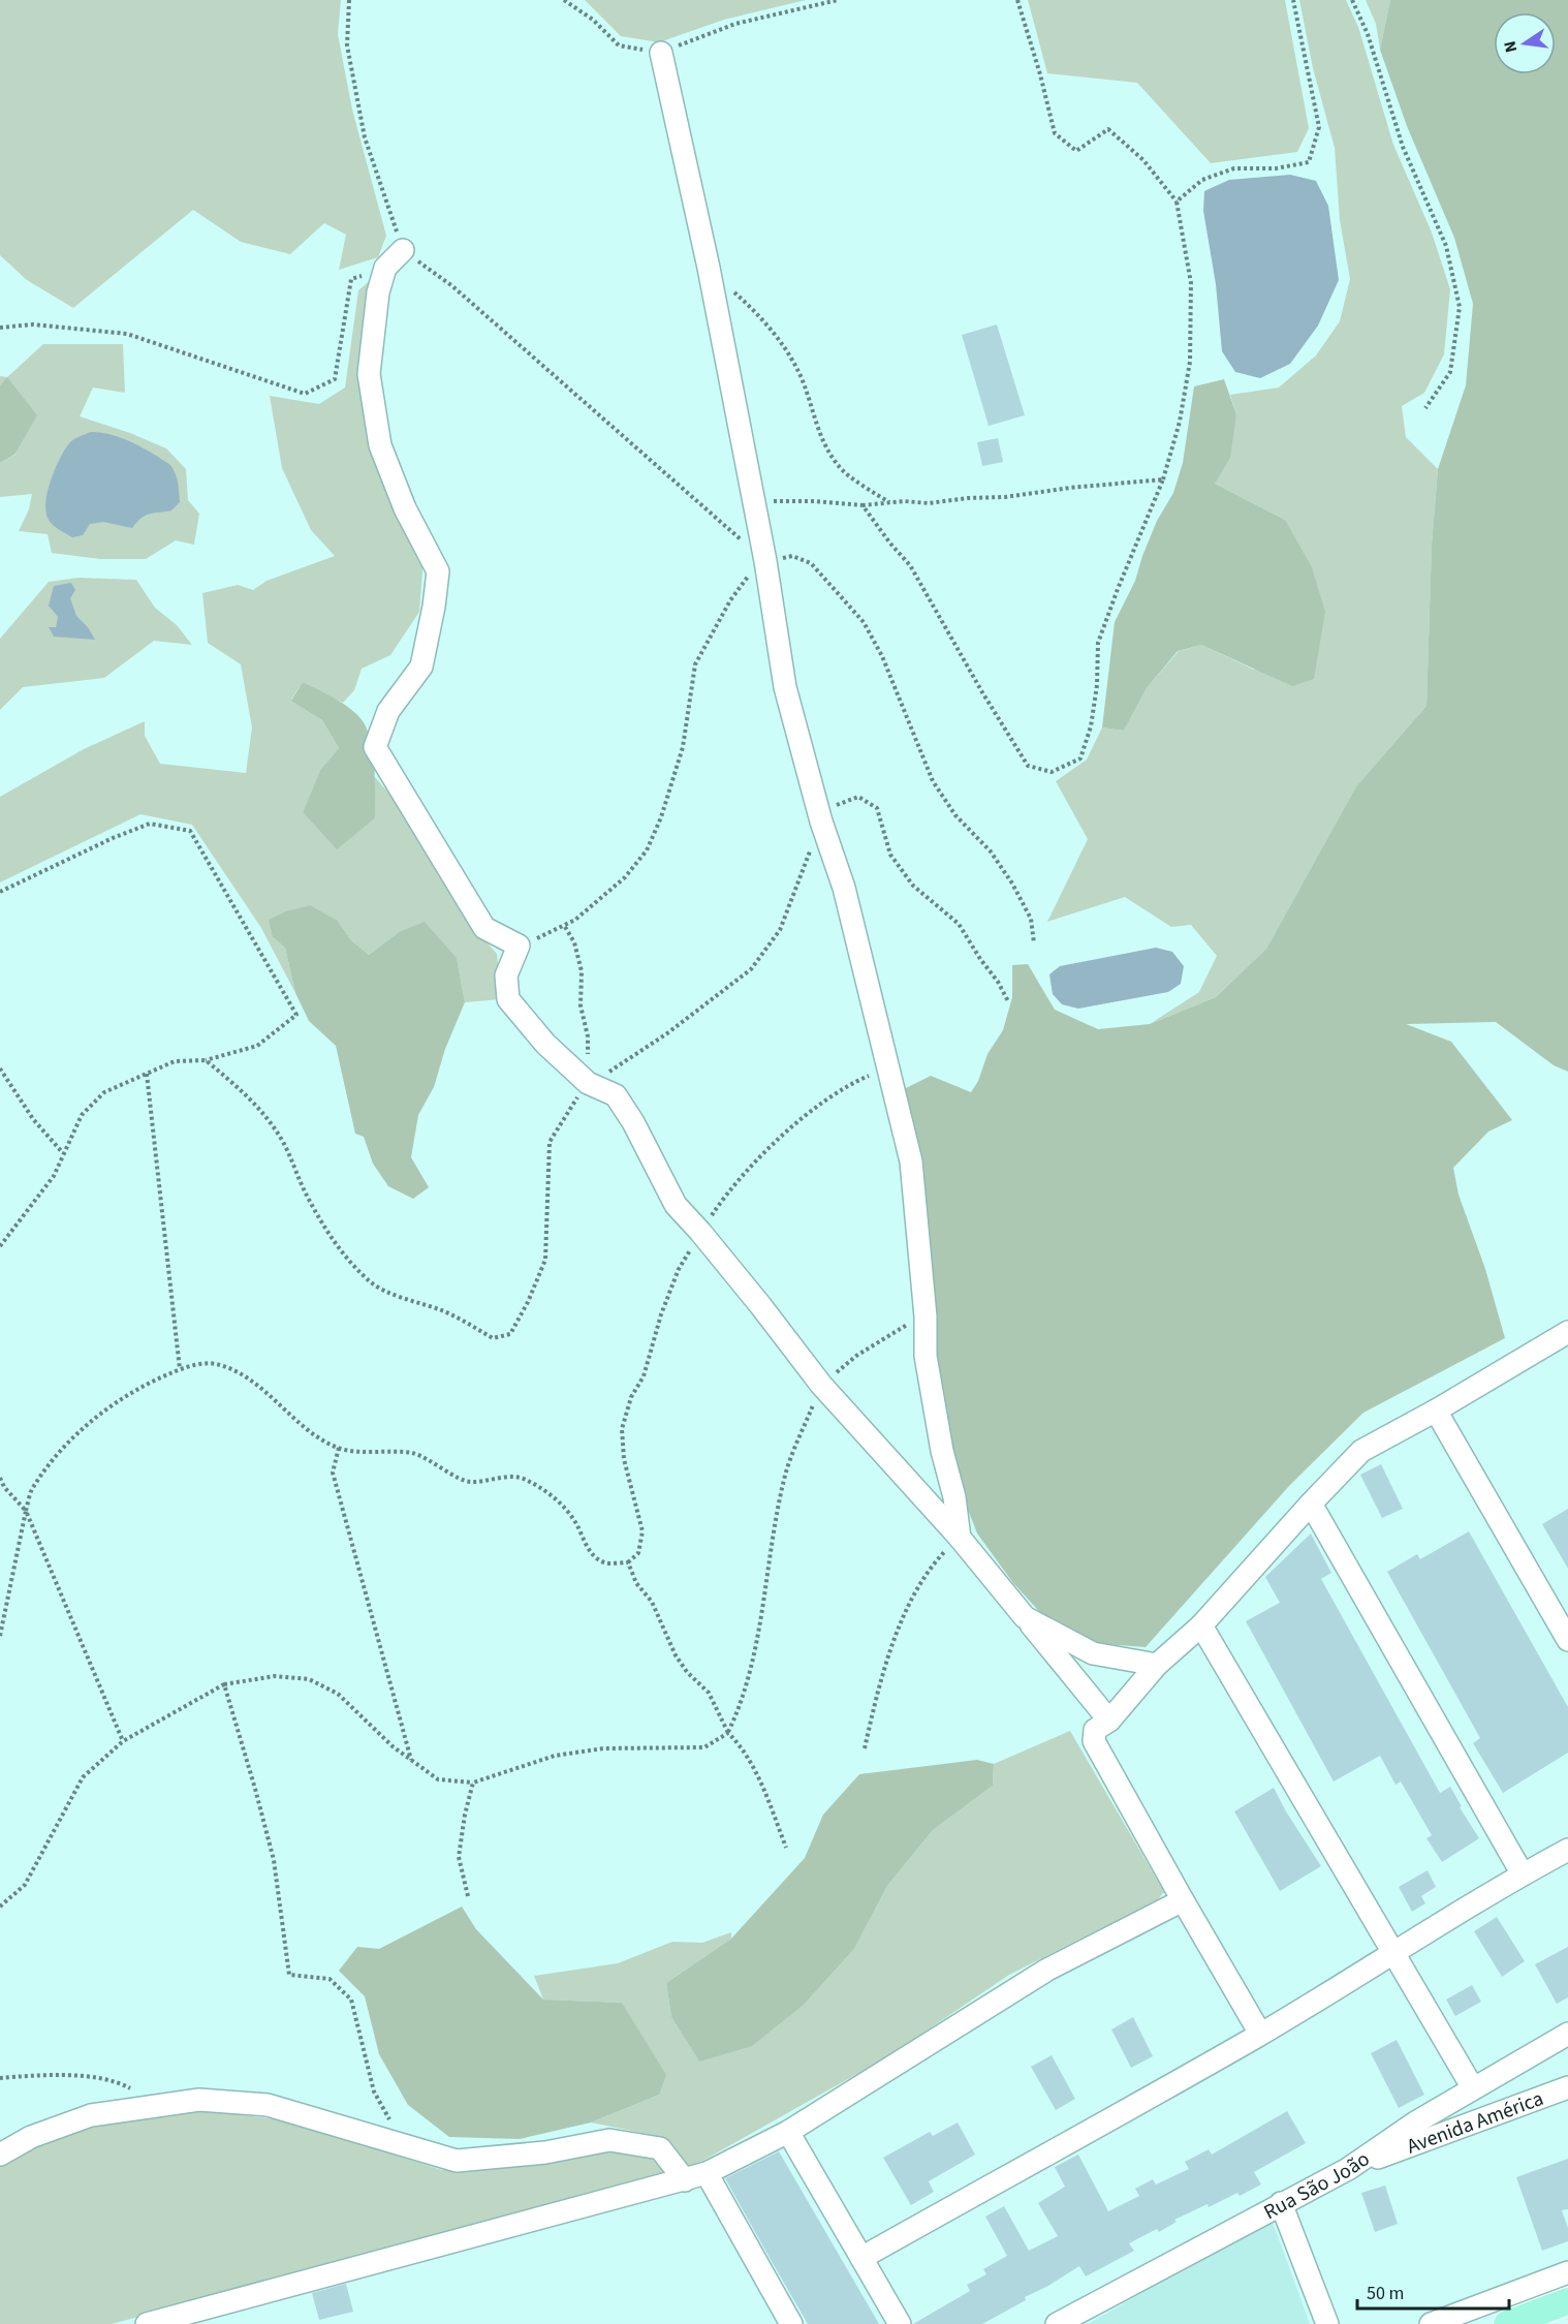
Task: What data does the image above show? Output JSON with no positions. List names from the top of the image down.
{
  "streets": {
    "street": ["Avenida América", "Rua São João"]
  },
  "crossings": [
    ["Avenida América", "Rua São João"]
  ],
  "scale_bar": "50 m",
  "north": "left"
}
